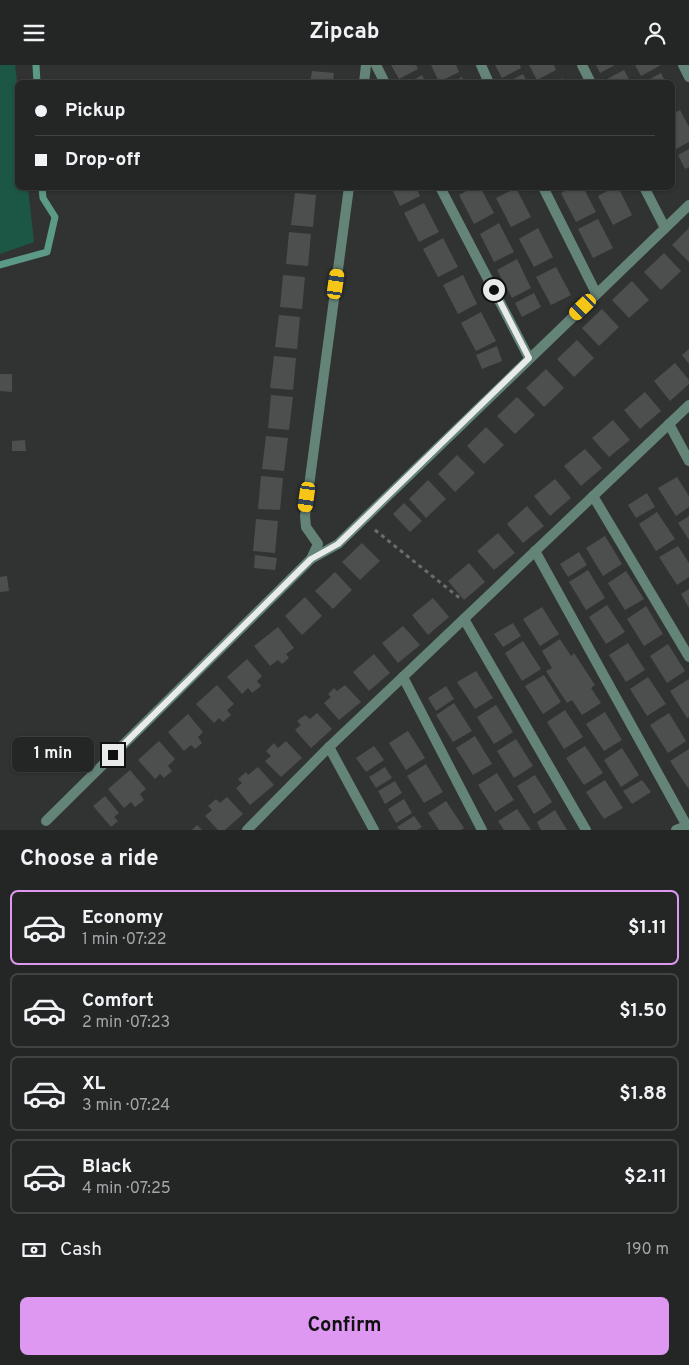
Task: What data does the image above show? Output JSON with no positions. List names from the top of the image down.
{
  "page": {
    "header": "Zipcab",
    "banner": ["Pickup", "Drop-off"],
    "bubble": "1 min",
    "heading": "Choose a ride",
    "list": [
      {
        "name": "Economy",
        "note": "1 min · 07:22",
        "value": "$1.11"
      },
      {
        "name": "Comfort",
        "note": "2 min · 07:23",
        "value": "$1.50"
      },
      {
        "name": "XL",
        "note": "3 min · 07:24",
        "value": "$1.88"
      },
      {
        "name": "Black",
        "note": "4 min · 07:25",
        "value": "$2.11"
      }
    ],
    "pay": ["Cash", "190 m"],
    "buttons": "Confirm"
  }
}
